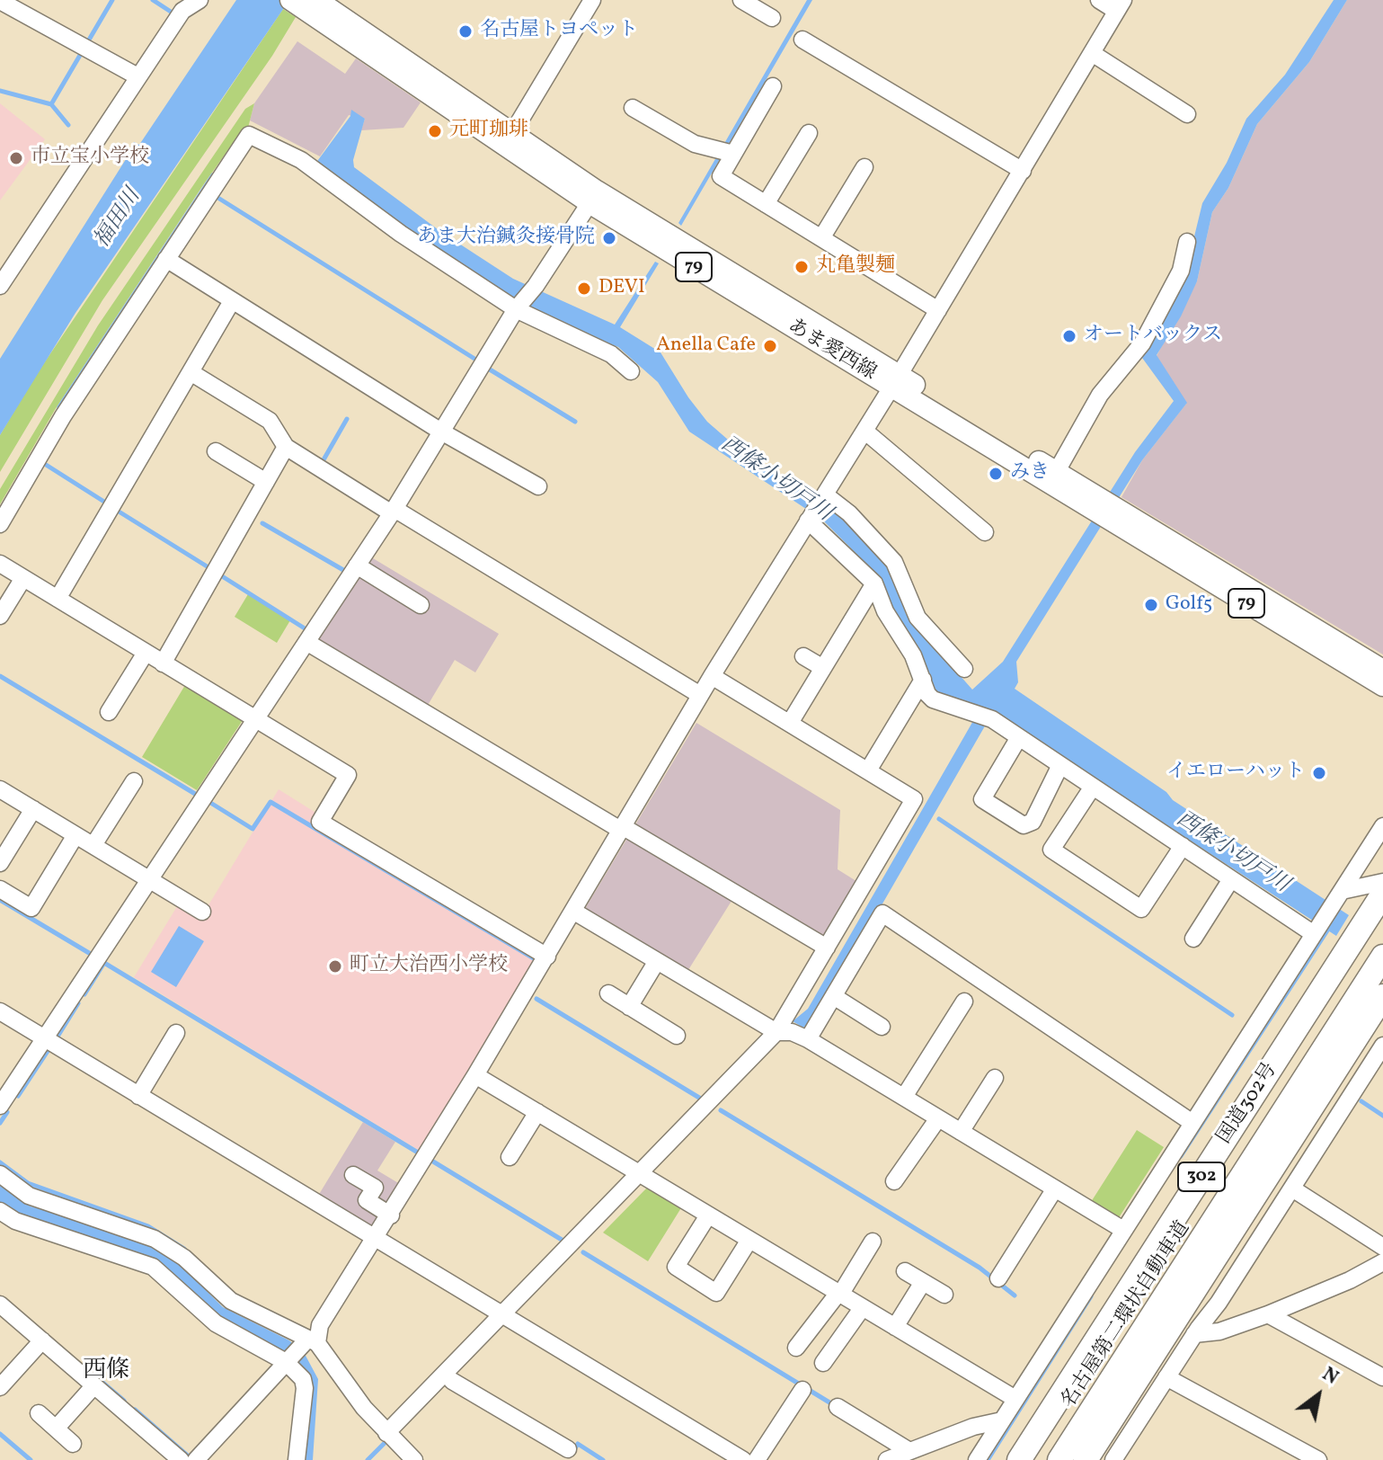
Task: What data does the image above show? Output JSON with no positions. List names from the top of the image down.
{
  "streets": {
    "highway": ["国道302号", "302", "名古屋第二環状自動車道"],
    "main road": ["79", "あま愛西線"]
  },
  "districts": ["西條"],
  "water": ["福田川", "西條小切戸川"],
  "places": [
    "名古屋トヨペット",
    "元町珈琲",
    "市立宝小学校",
    "あま大治鍼灸接骨院",
    "丸亀製麺",
    "DEVI",
    "オートバックス",
    "Anella Cafe",
    "みき",
    "Golf5",
    "イエローハット",
    "町立大治西小学校"
  ],
  "north": "top right"
}
